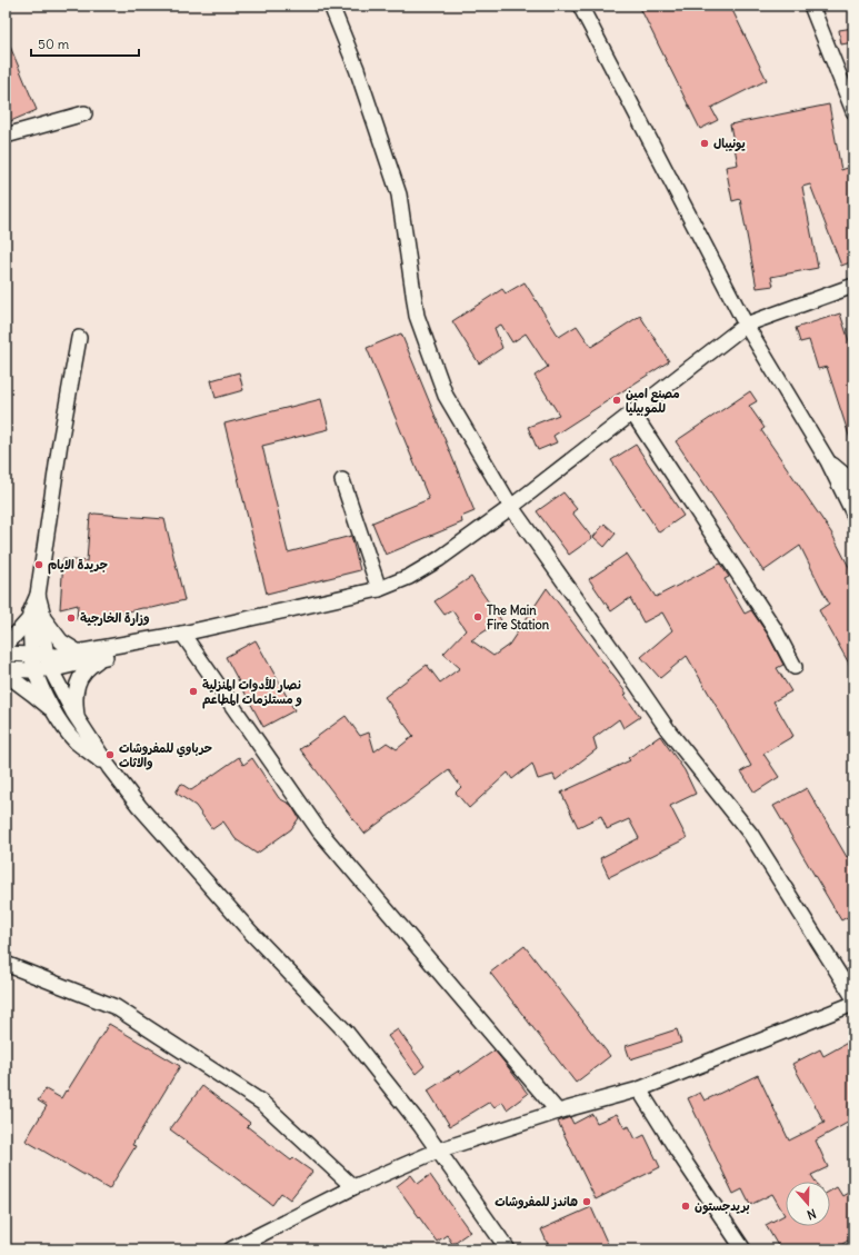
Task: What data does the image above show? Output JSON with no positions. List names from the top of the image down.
{
  "places": [
    "يونيبال",
    "مصنع امين للموبيليا",
    "جريدة الايام",
    "The Main Fire Station",
    "وزارة الخارجية",
    "نصار للأدوات المنزلية و مستلزمات المطاعم",
    "حرباوي للمفروشات والاثاث",
    "هاندز للمفروشات",
    "بريدجستون"
  ],
  "scale_bar": "50 m",
  "north": "bottom"
}
